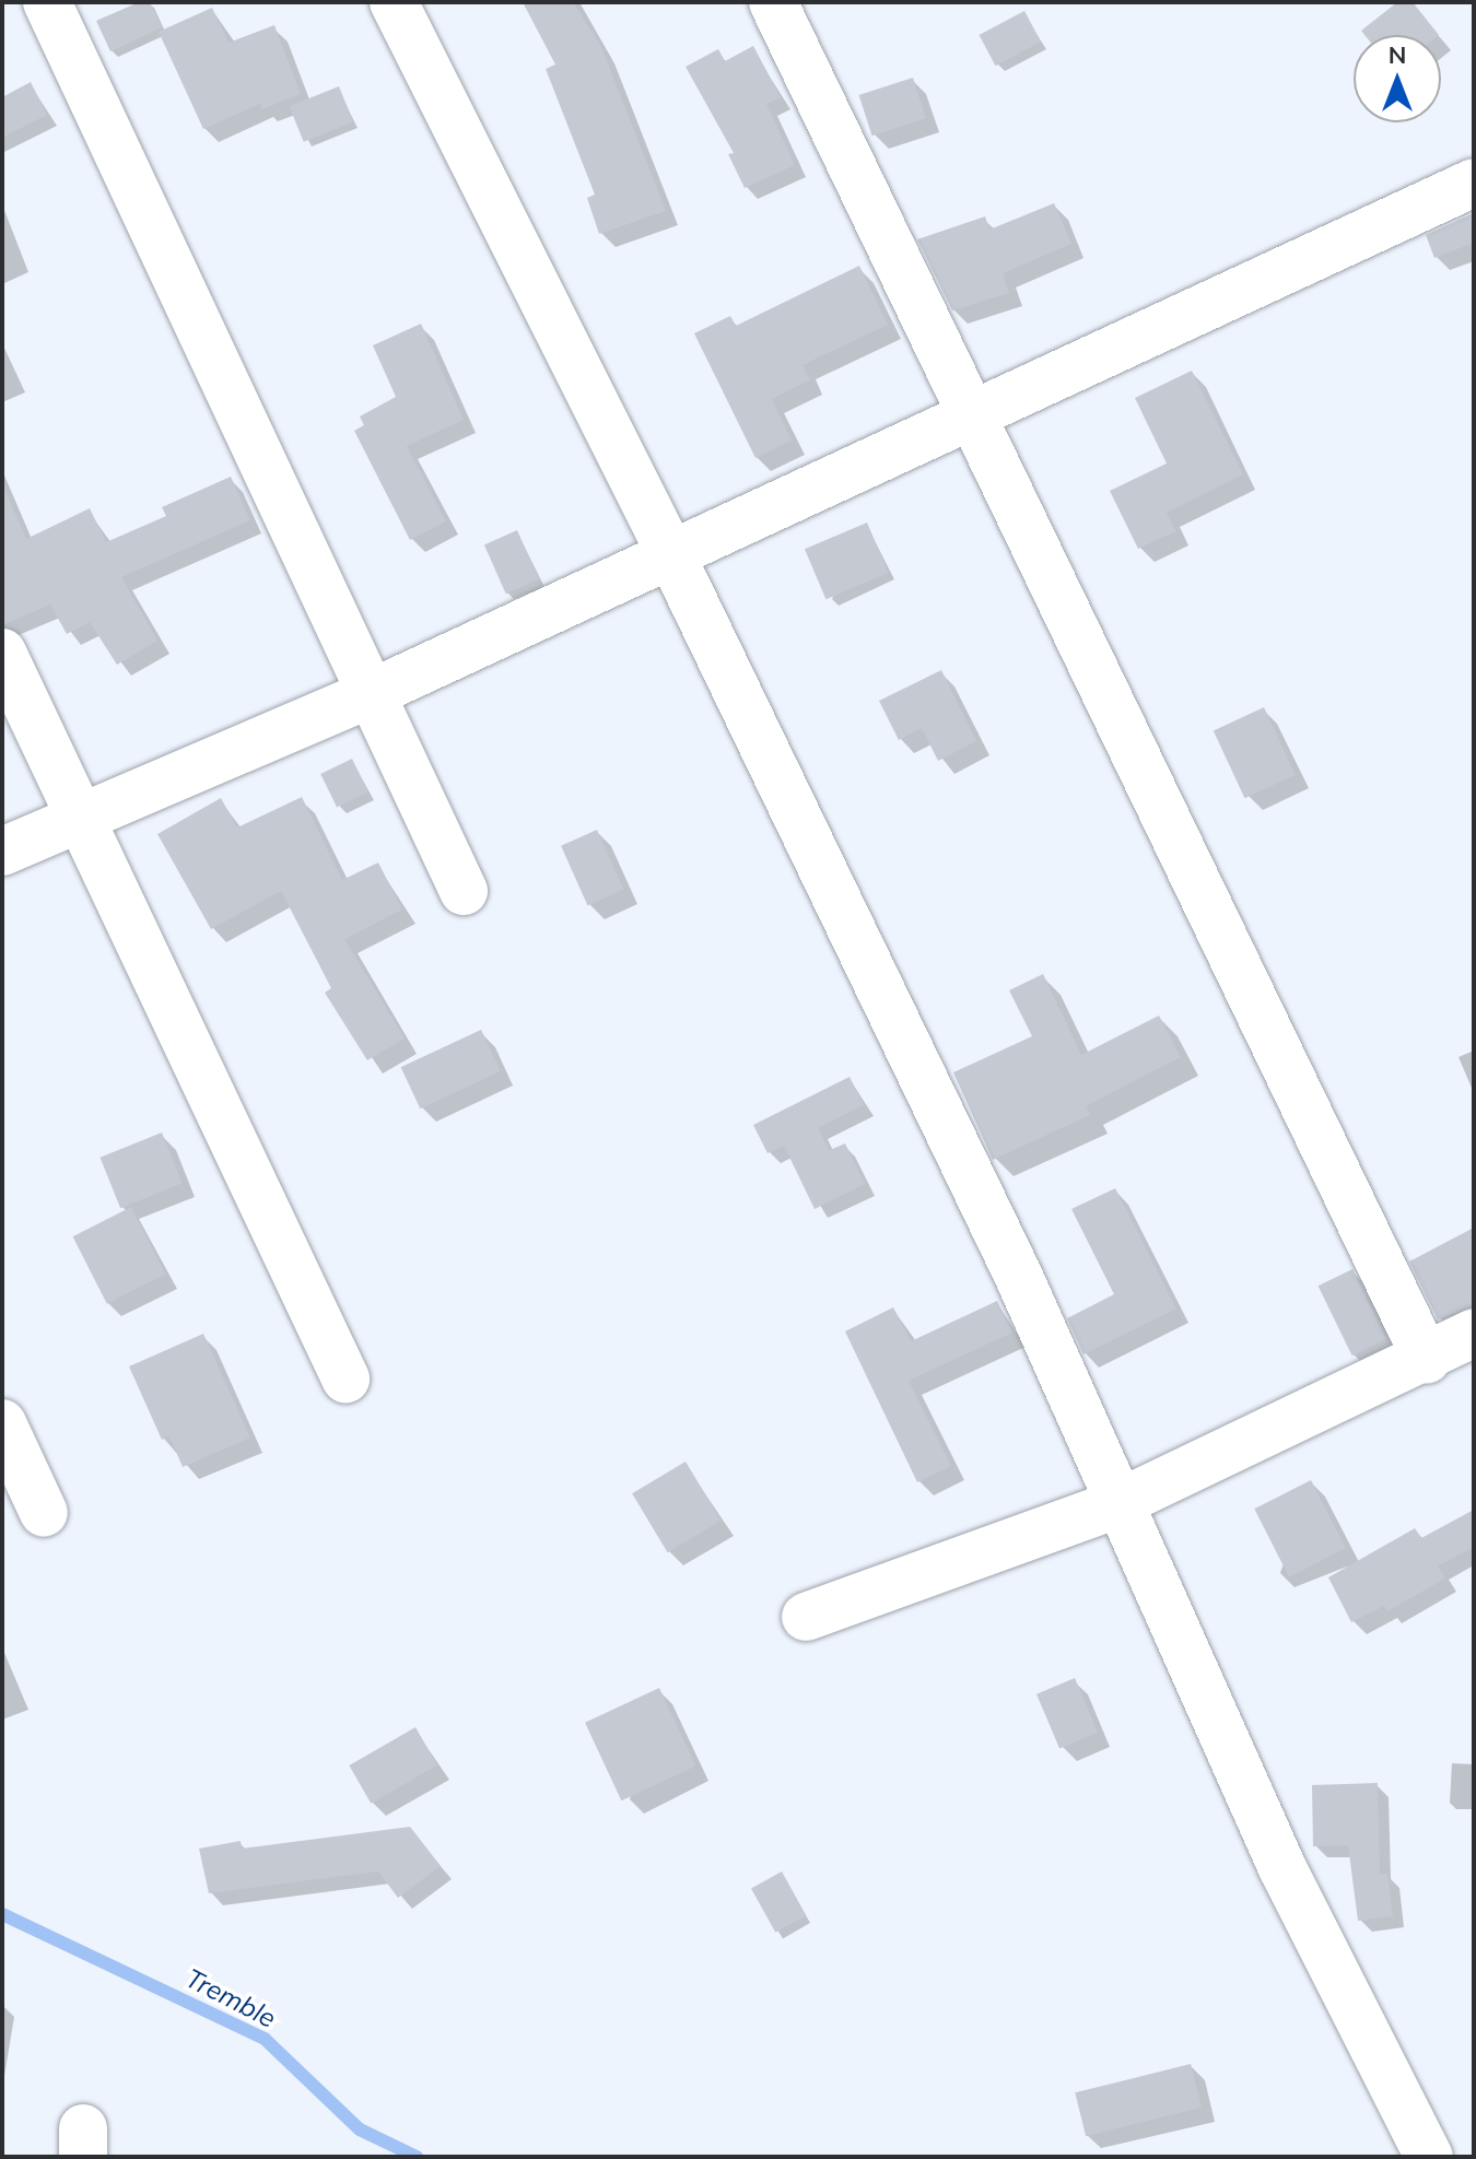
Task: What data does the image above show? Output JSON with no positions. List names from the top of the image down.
{
  "water": ["Tremble"],
  "north": "top"
}
